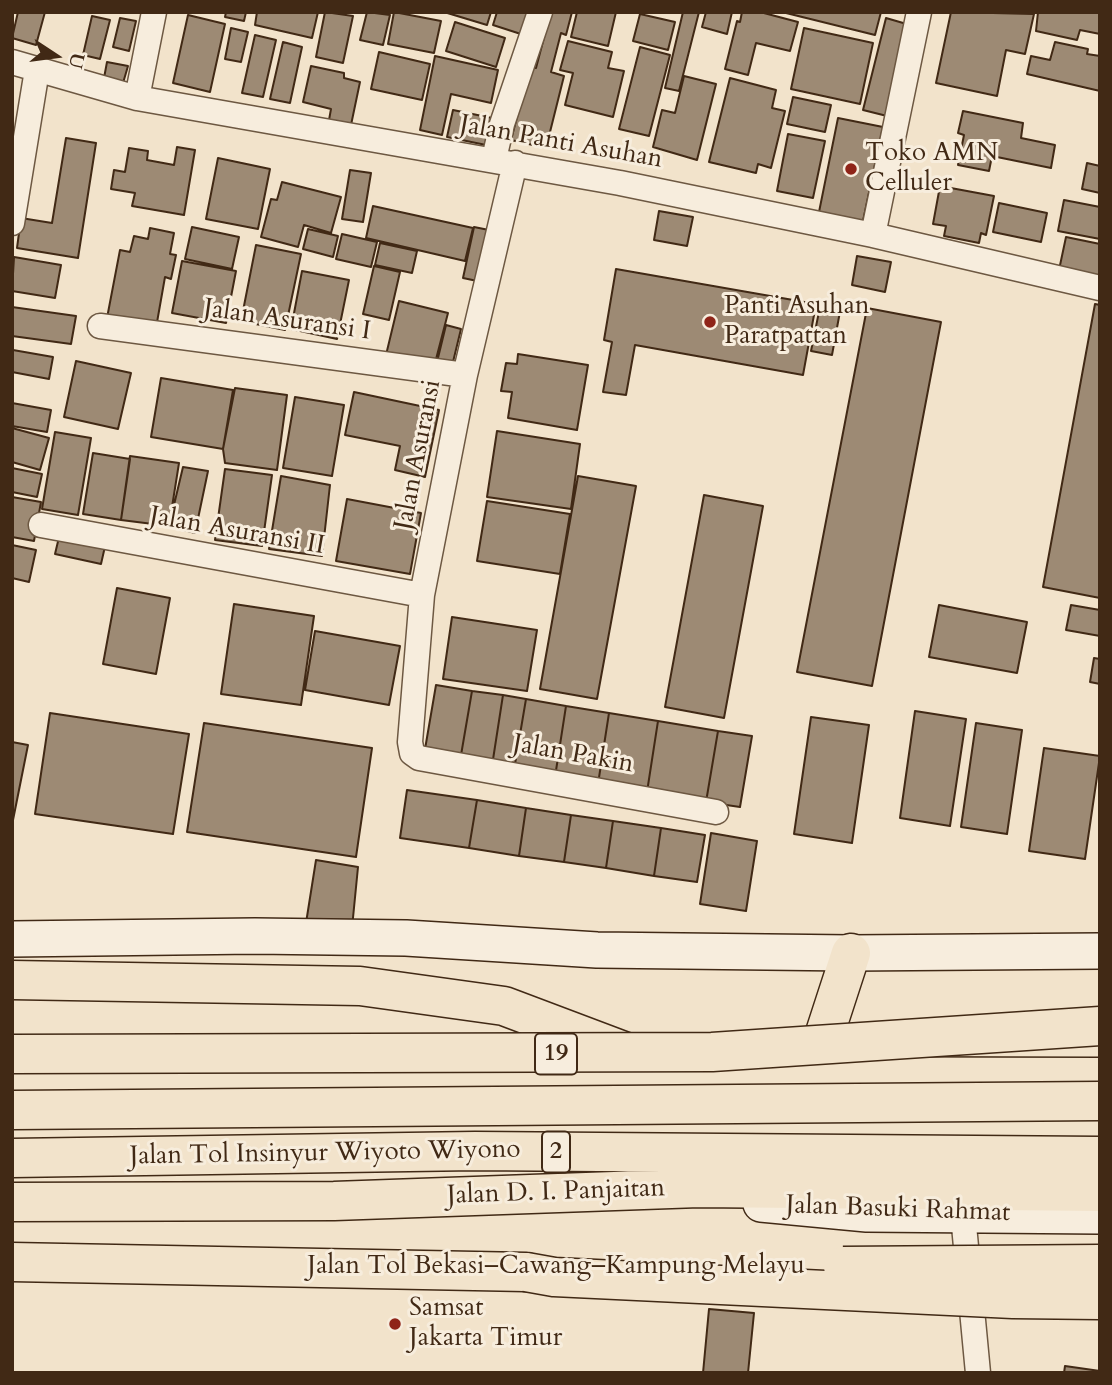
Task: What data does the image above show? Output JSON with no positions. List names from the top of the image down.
{
  "streets": {
    "highway": [
      "19",
      "2",
      "Jalan Tol Insinyur Wiyoto Wiyono",
      "Jalan D. I. Panjaitan",
      "Jalan Tol Bekasi–Cawang–Kampung Melayu"
    ],
    "street": [
      "Jalan Panti Asuhan",
      "Jalan Asuransi I",
      "Jalan Asuransi",
      "Jalan Asuransi II",
      "Jalan Pakin",
      "Jalan Basuki Rahmat"
    ]
  },
  "crossings": [
    ["Jalan Panti Asuhan", "Jalan Asuransi"],
    ["Jalan Asuransi I", "Jalan Asuransi"],
    ["Jalan Asuransi", "Jalan Asuransi II"],
    ["Jalan Asuransi", "Jalan Pakin"],
    ["Jalan D. I. Panjaitan", "Jalan Basuki Rahmat"]
  ],
  "places": ["Toko AMN Celluler", "Panti Asuhan Paratpattan", "Samsat Jakarta Timur"],
  "north": "right"
}
